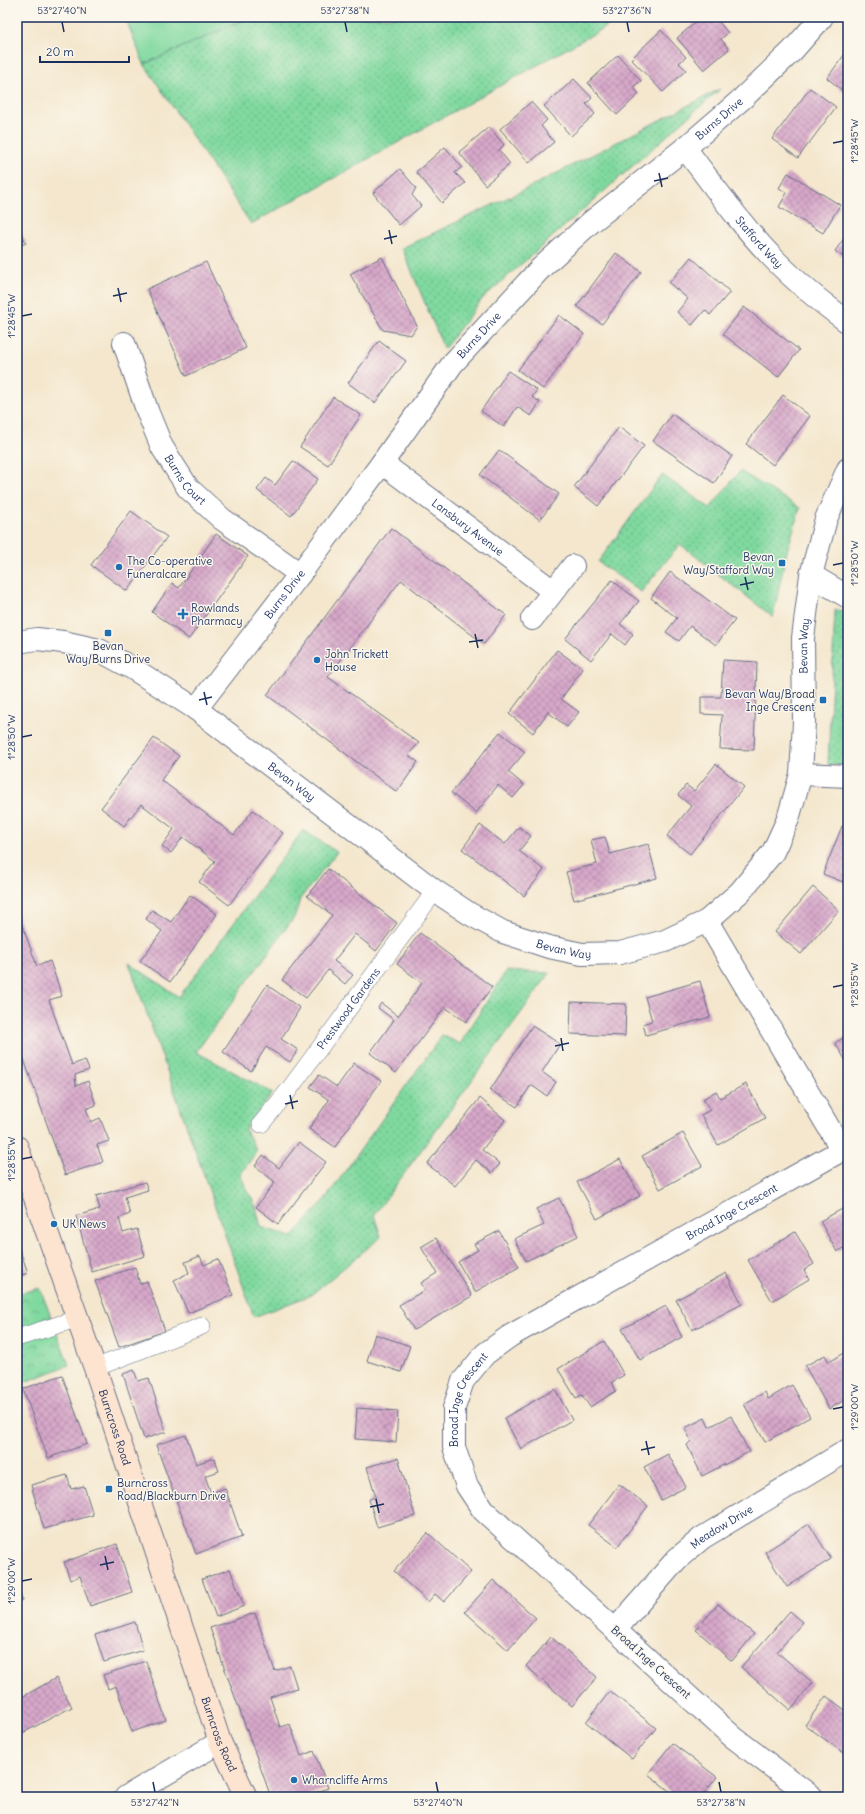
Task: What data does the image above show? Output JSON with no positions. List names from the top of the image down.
{
  "streets": {
    "main road": ["Burncross Road"],
    "street": [
      "Burns Drive",
      "Stafford Way",
      "Burns Court",
      "Lansbury Avenue",
      "Bevan Way",
      "Broad Inge Crescent",
      "Meadow Drive"
    ],
    "lane": ["Prestwood Gardens"]
  },
  "crossings": [
    ["Burns Drive", "Stafford Way"],
    ["Burns Drive", "Burns Court"],
    ["Burns Drive", "Lansbury Avenue"],
    ["Burns Drive", "Bevan Way"],
    ["Bevan Way", "Prestwood Gardens"],
    ["Bevan Way", "Broad Inge Crescent"],
    ["Broad Inge Crescent", "Meadow Drive"]
  ],
  "places": {
    "transit": [
      "Bevan Way/Stafford Way",
      "Bevan Way/Burns Drive",
      "Bevan Way/Broad Inge Crescent",
      "Burncross Road/Blackburn Drive"
    ],
    "other": [
      "The Co-operative Funeralcare",
      "John Trickett House",
      "UK News",
      "Wharncliffe Arms"
    ],
    "health": ["Rowlands Pharmacy"]
  },
  "scale_bar": "20 m",
  "coordinates": [
    "53°27'40\"N",
    "53°27'38\"N",
    "53°27'36\"N",
    "1°28'45\"W",
    "1°28'50\"W",
    "1°28'55\"W",
    "1°29'00\"W",
    "53°27'42\"N"
  ]
}
